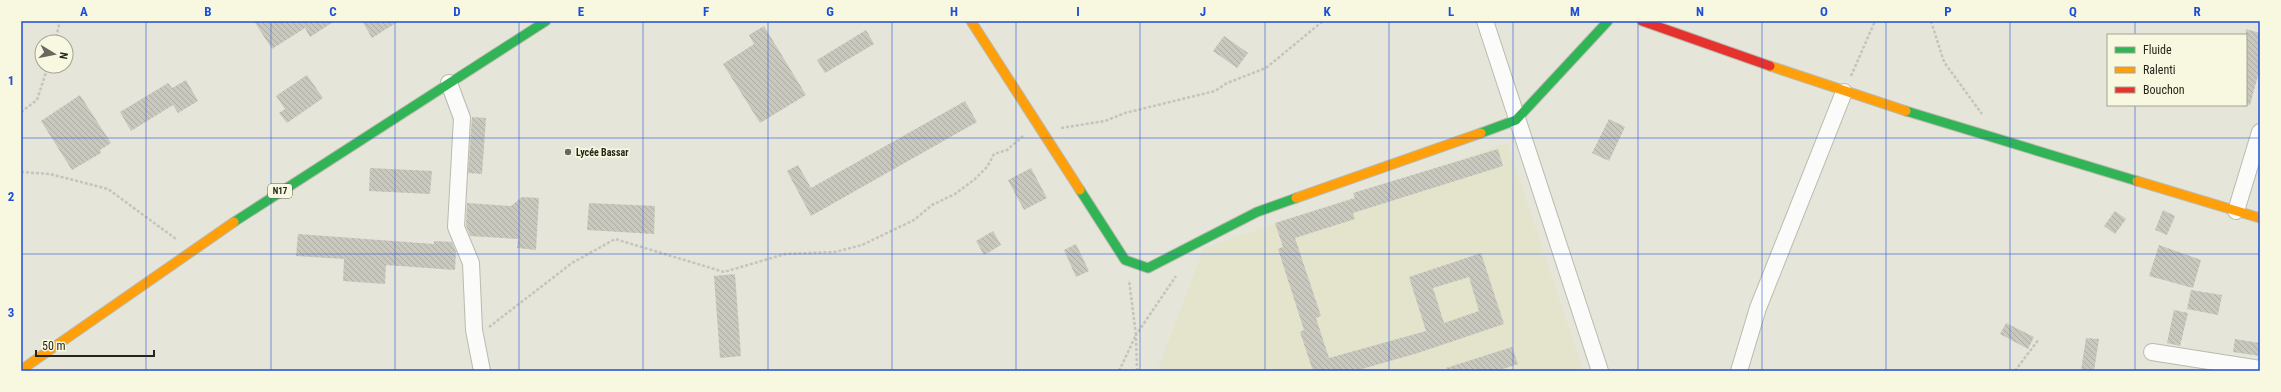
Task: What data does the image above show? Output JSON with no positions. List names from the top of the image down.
{
  "streets": {
    "street": ["N17"]
  },
  "places": ["Lycée Bassar"],
  "legend": ["Fluide", "Ralenti", "Bouchon"],
  "scale_bar": "50 m",
  "north": "right",
  "grid": {
    "columns": [
      "A",
      "B",
      "C",
      "D",
      "E",
      "F",
      "G",
      "H",
      "I",
      "J",
      "K",
      "L",
      "M",
      "N",
      "O",
      "P",
      "Q",
      "R"
    ],
    "rows": ["1", "2", "3"]
  }
}
